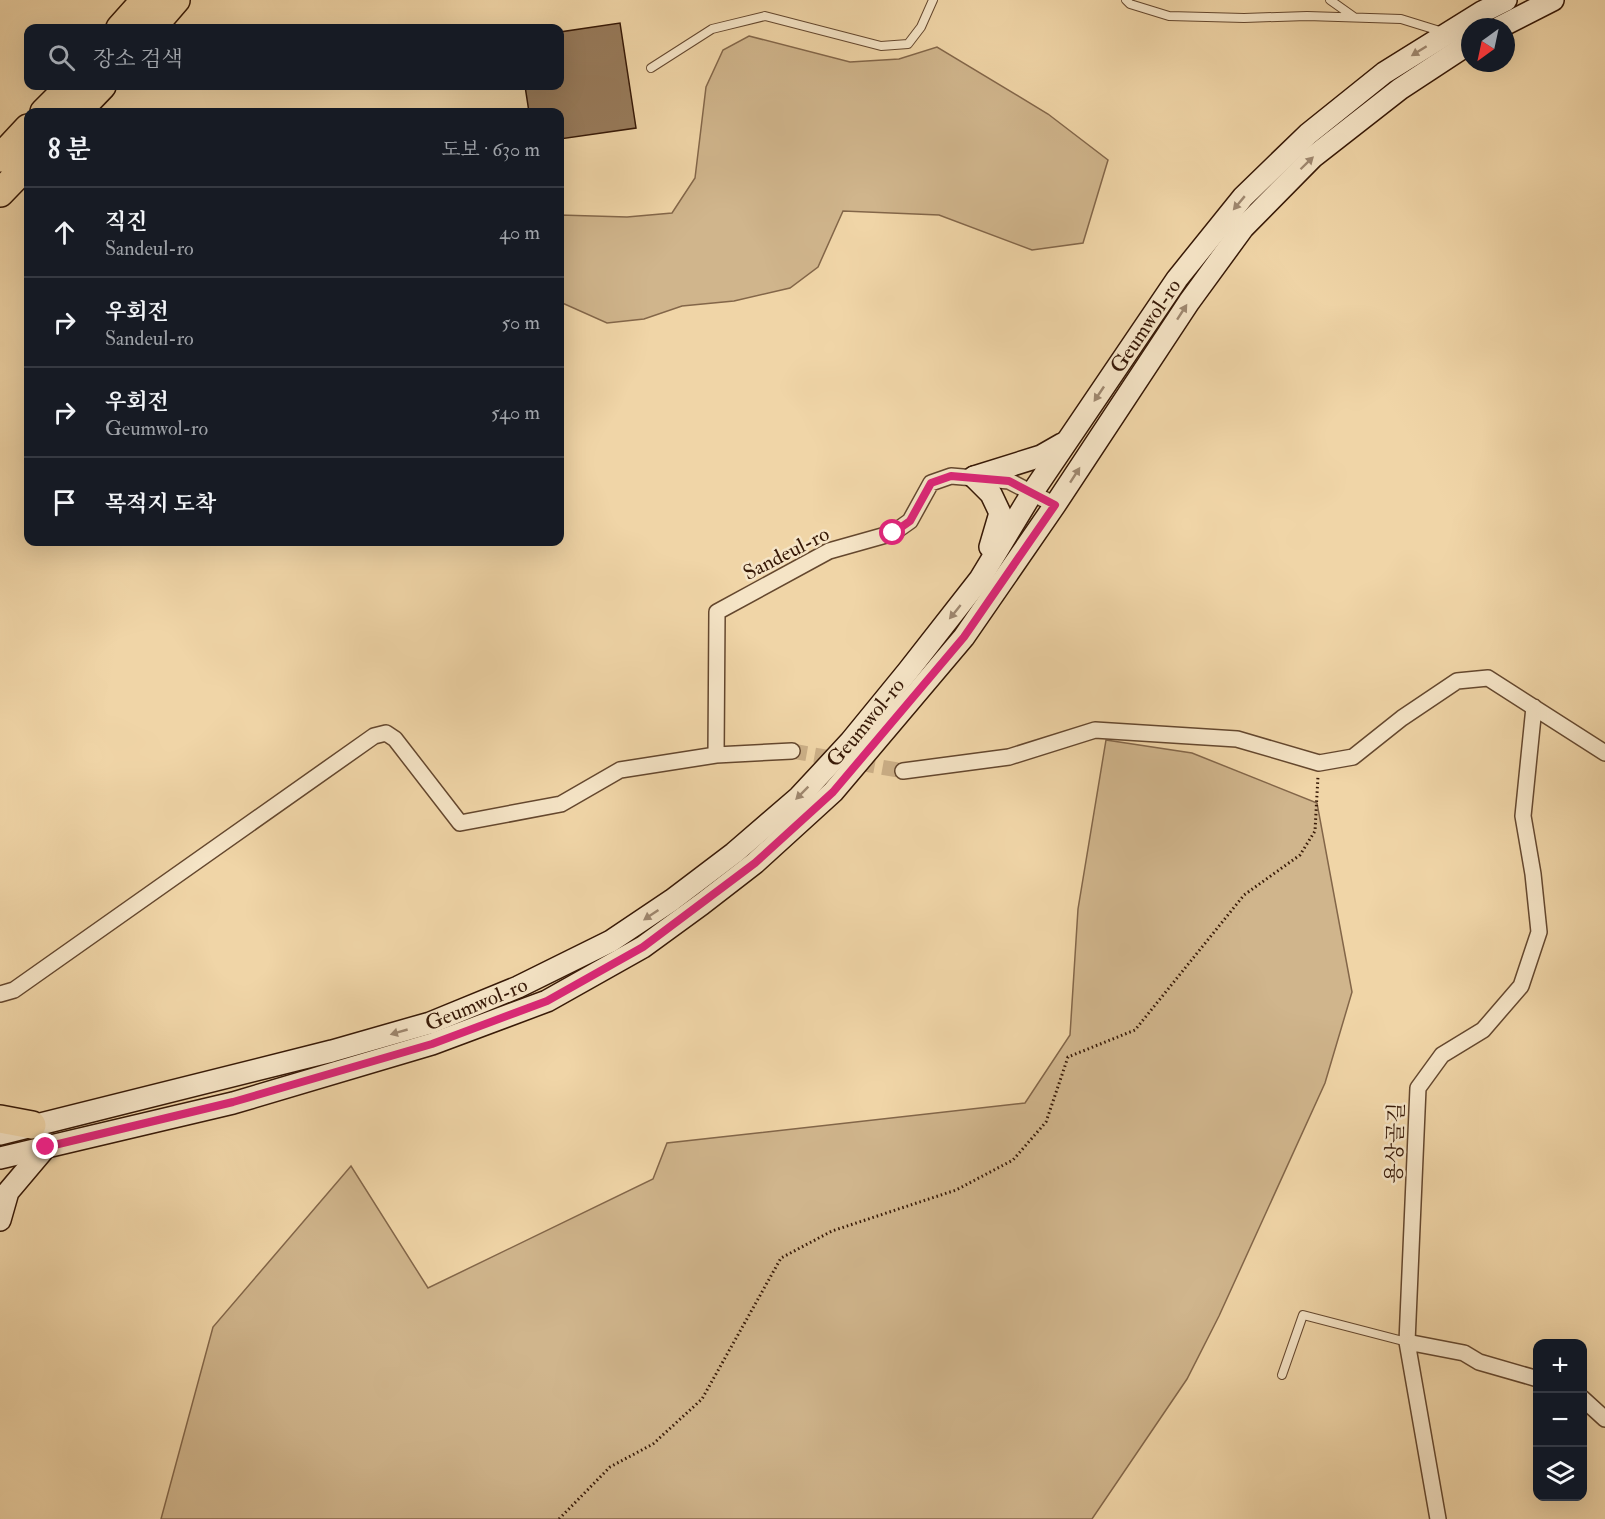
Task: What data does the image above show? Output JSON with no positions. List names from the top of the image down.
{
  "streets": {
    "main road": ["Geumwol-ro"],
    "street": ["Sandeul-ro", "용상골길"]
  },
  "crossings": [
    ["Geumwol-ro", "Sandeul-ro"]
  ],
  "north": "bottom left",
  "page": {
    "search": "장소 검색",
    "heading": ["8 분", "도보 · 630 m"],
    "list": [
      ["직진", "Sandeul-ro", "40 m"],
      ["우회전", "Sandeul-ro", "50 m"],
      ["우회전", "Geumwol-ro", "540 m"],
      "목적지 도착"
    ],
    "map_buttons": ["+", "−"]
  }
}
